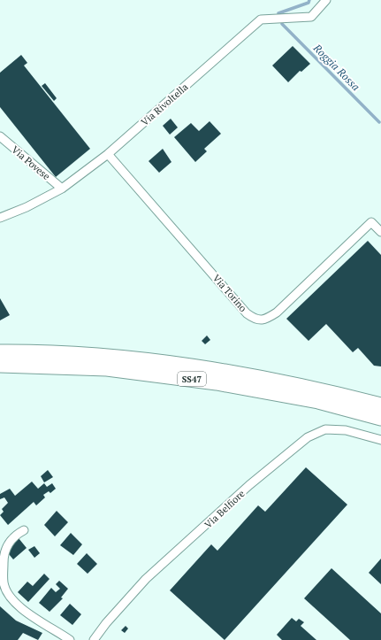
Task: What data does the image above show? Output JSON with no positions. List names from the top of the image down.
{
  "streets": {
    "highway": ["SS47"],
    "street": [
      "Via Rivoltella",
      "Via Povese",
      "Via Torino",
      "Via Belfiore"
    ]
  },
  "crossings": [
    ["Via Rivoltella", "Via Povese"],
    ["Via Rivoltella", "Via Torino"]
  ],
  "water": ["Roggia Rossa"]
}
